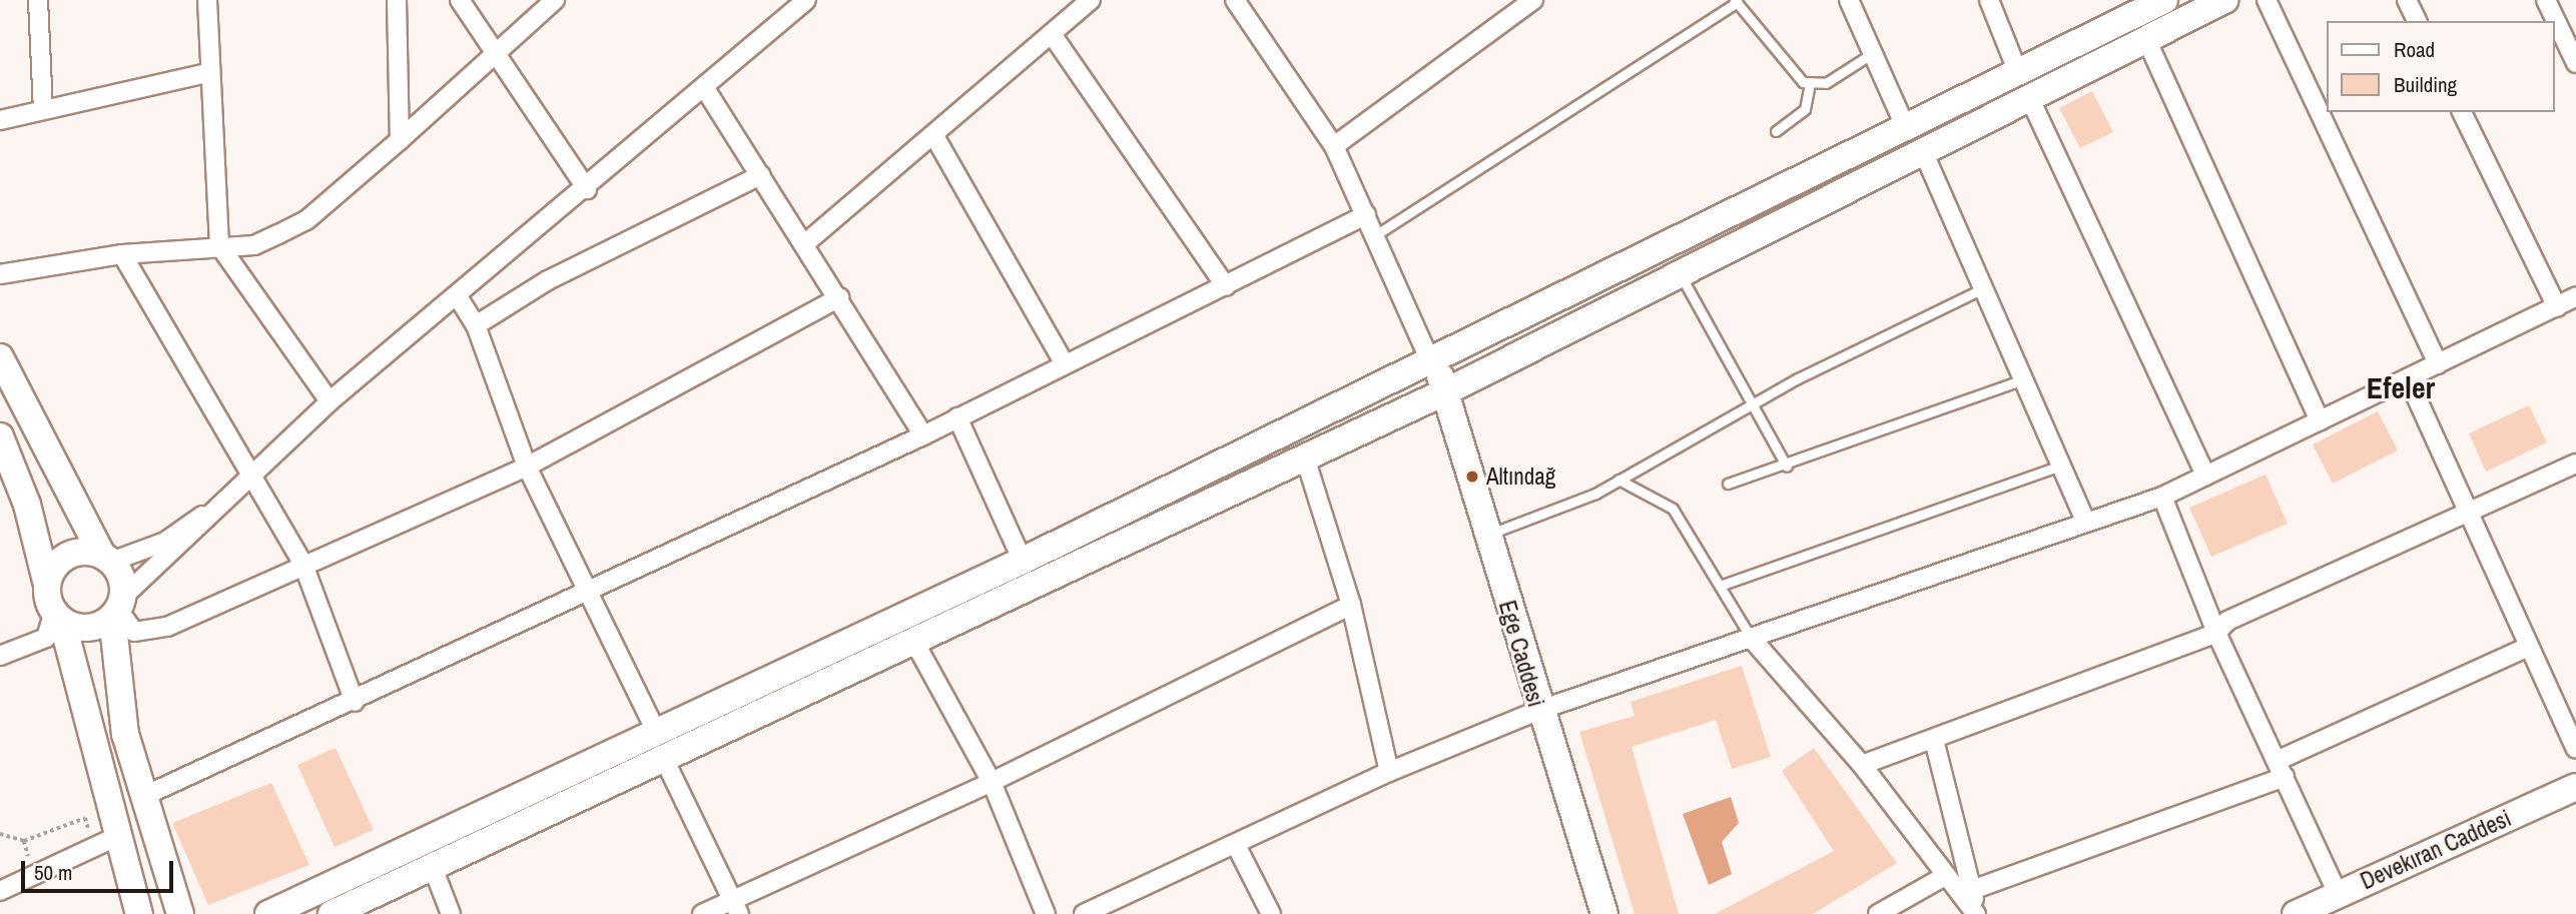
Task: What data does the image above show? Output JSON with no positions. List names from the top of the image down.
{
  "streets": {
    "main road": ["Ege Caddesi", "Devekıran Caddesi"]
  },
  "districts": ["Efeler"],
  "places": ["Altındağ"],
  "legend": ["Road", "Building"],
  "scale_bar": "50 m"
}
